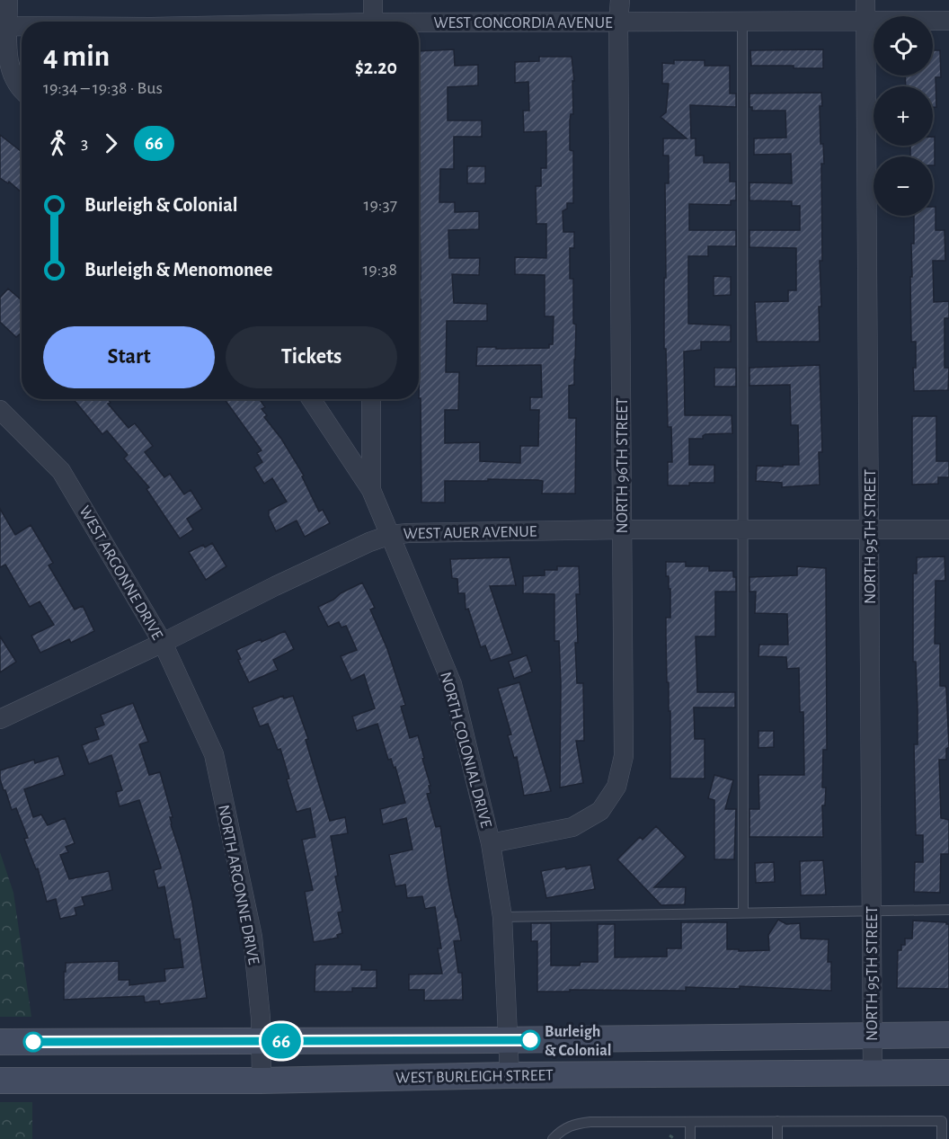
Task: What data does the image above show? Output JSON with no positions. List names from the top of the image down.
{
  "streets": {
    "main road": ["WEST BURLEIGH STREET"],
    "street": [
      "WEST CONCORDIA AVENUE",
      "NORTH 96TH STREET",
      "WEST AUER AVENUE",
      "NORTH 95TH STREET",
      "WEST ARGONNE DRIVE",
      "NORTH COLONIAL DRIVE",
      "NORTH ARGONNE DRIVE"
    ]
  },
  "crossings": [
    ["WEST CONCORDIA AVENUE", "NORTH 96TH STREET"],
    ["WEST CONCORDIA AVENUE", "NORTH 95TH STREET"],
    ["NORTH 96TH STREET", "WEST AUER AVENUE"],
    ["NORTH 96TH STREET", "NORTH COLONIAL DRIVE"],
    ["WEST AUER AVENUE", "NORTH 95TH STREET"],
    ["WEST AUER AVENUE", "WEST ARGONNE DRIVE"],
    ["WEST AUER AVENUE", "NORTH COLONIAL DRIVE"],
    ["NORTH 95TH STREET", "WEST BURLEIGH STREET"],
    ["WEST ARGONNE DRIVE", "NORTH ARGONNE DRIVE"],
    ["NORTH COLONIAL DRIVE", "WEST BURLEIGH STREET"],
    ["NORTH ARGONNE DRIVE", "WEST BURLEIGH STREET"]
  ],
  "places": ["Burleigh & Colonial"],
  "lines": ["bus line 66"],
  "page": {
    "on_map": "66",
    "map_buttons": ["+", "−"],
    "heading": ["4 min", "19:34 – 19:38 · Bus", "$2.20"],
    "legs": ["3", "66"],
    "list": [
      {
        "name": "Burleigh & Colonial",
        "value": "19:37"
      },
      {
        "name": "Burleigh & Menomonee",
        "value": "19:38"
      }
    ],
    "buttons": ["Start", "Tickets"]
  }
}
